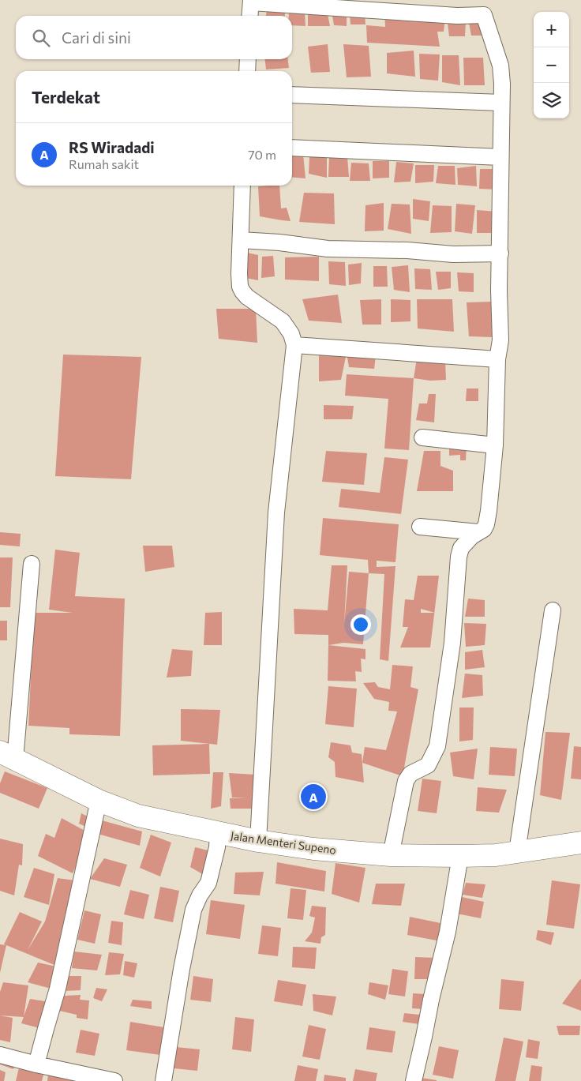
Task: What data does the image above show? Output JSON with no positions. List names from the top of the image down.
{
  "streets": {
    "main road": ["Jalan Menteri Supeno"]
  },
  "page": {
    "map_buttons": ["+", "−"],
    "search": "Cari di sini",
    "heading": "Terdekat",
    "list": [
      {
        "mark": "A",
        "name": "RS Wiradadi",
        "note": "Rumah sakit",
        "value": "70 m"
      }
    ],
    "pins": "A"
  }
}
